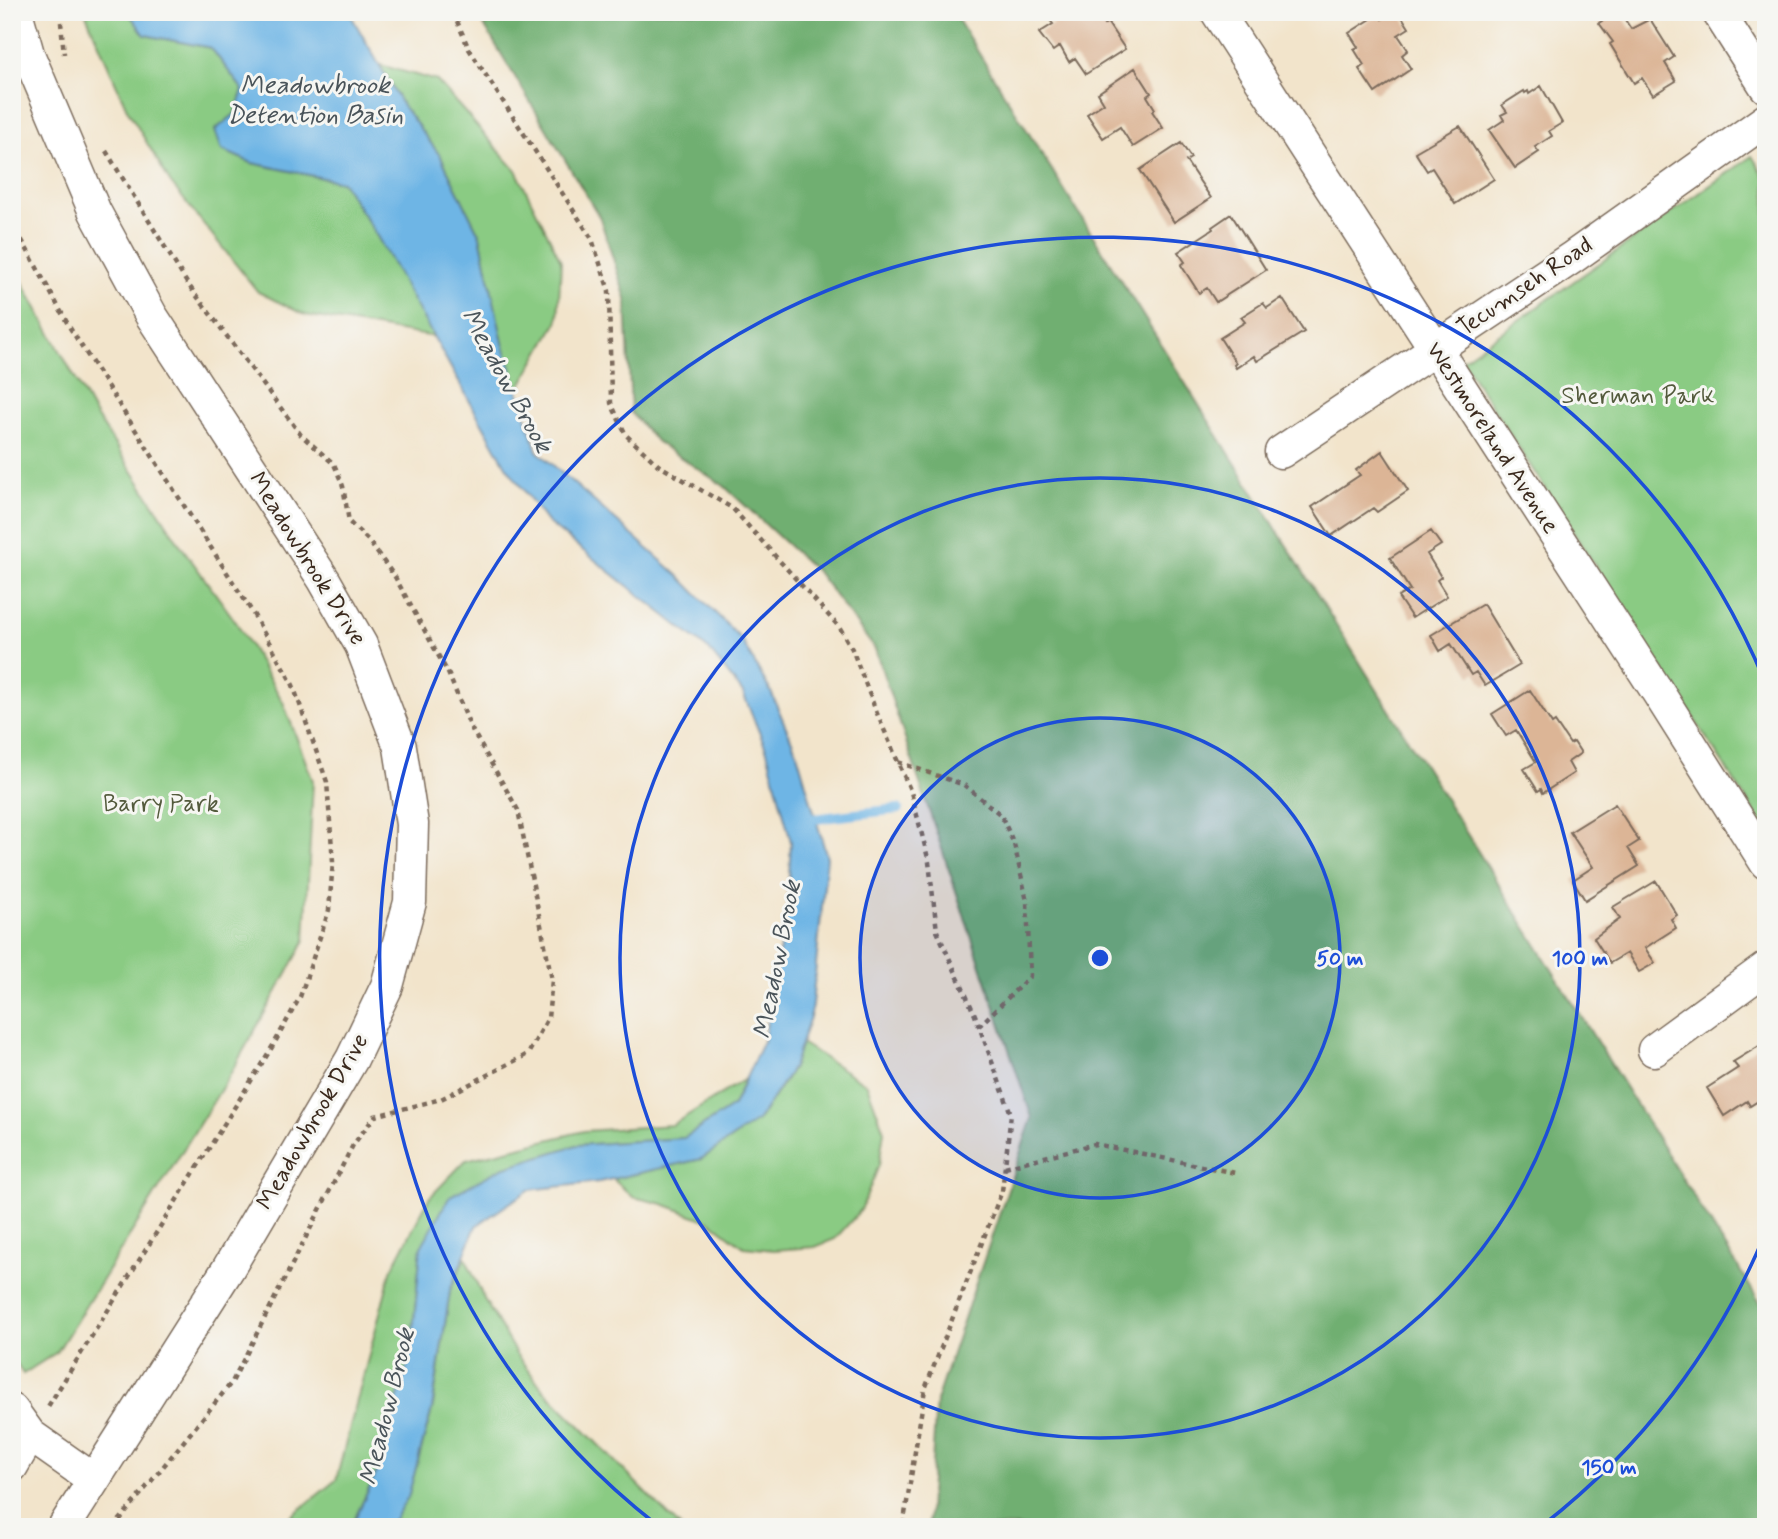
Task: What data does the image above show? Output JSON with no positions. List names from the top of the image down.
{
  "streets": {
    "street": ["Tecumseh Road", "Westmoreland Avenue", "Meadowbrook Drive"]
  },
  "crossings": [
    ["Tecumseh Road", "Westmoreland Avenue"]
  ],
  "water": ["Meadowbrook Detention Basin", "Meadow Brook"],
  "parks": ["Sherman Park", "Barry Park"],
  "rings": ["50 m", "100 m", "150 m"]
}
